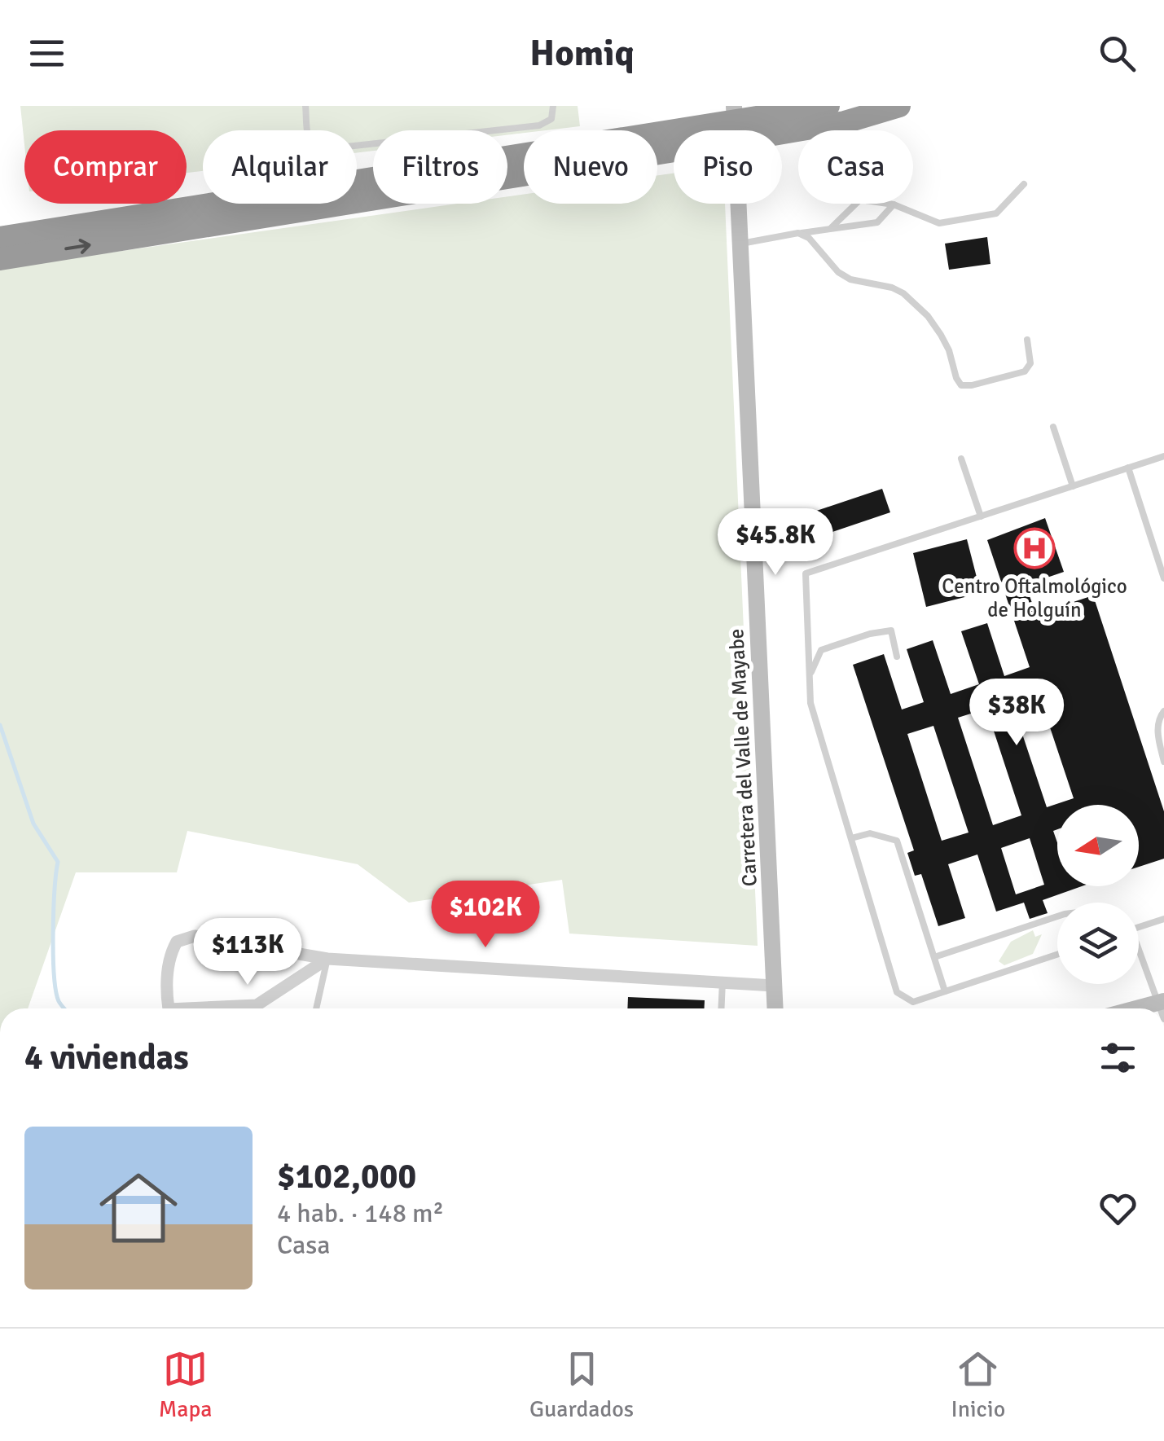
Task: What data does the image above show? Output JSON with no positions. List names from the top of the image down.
{
  "streets": {
    "main road": ["Carretera del Valle de Mayabe"]
  },
  "places": {
    "hospital": ["Centro Oftalmológico de Holguín"]
  },
  "north": "left",
  "page": {
    "header": "Homiq",
    "chip": [
      "Comprar",
      "Alquilar",
      "Filtros",
      "Nuevo",
      "Piso",
      "Casa"
    ],
    "price": [
      "$45.8K",
      "$38K",
      "$102K",
      "$113K"
    ],
    "heading": "4 viviendas",
    "list": [
      {
        "name": "$102,000",
        "note": "4 hab. · 148 m² · Casa"
      }
    ],
    "tabs": ["Mapa", "Guardados", "Inicio"]
  }
}
